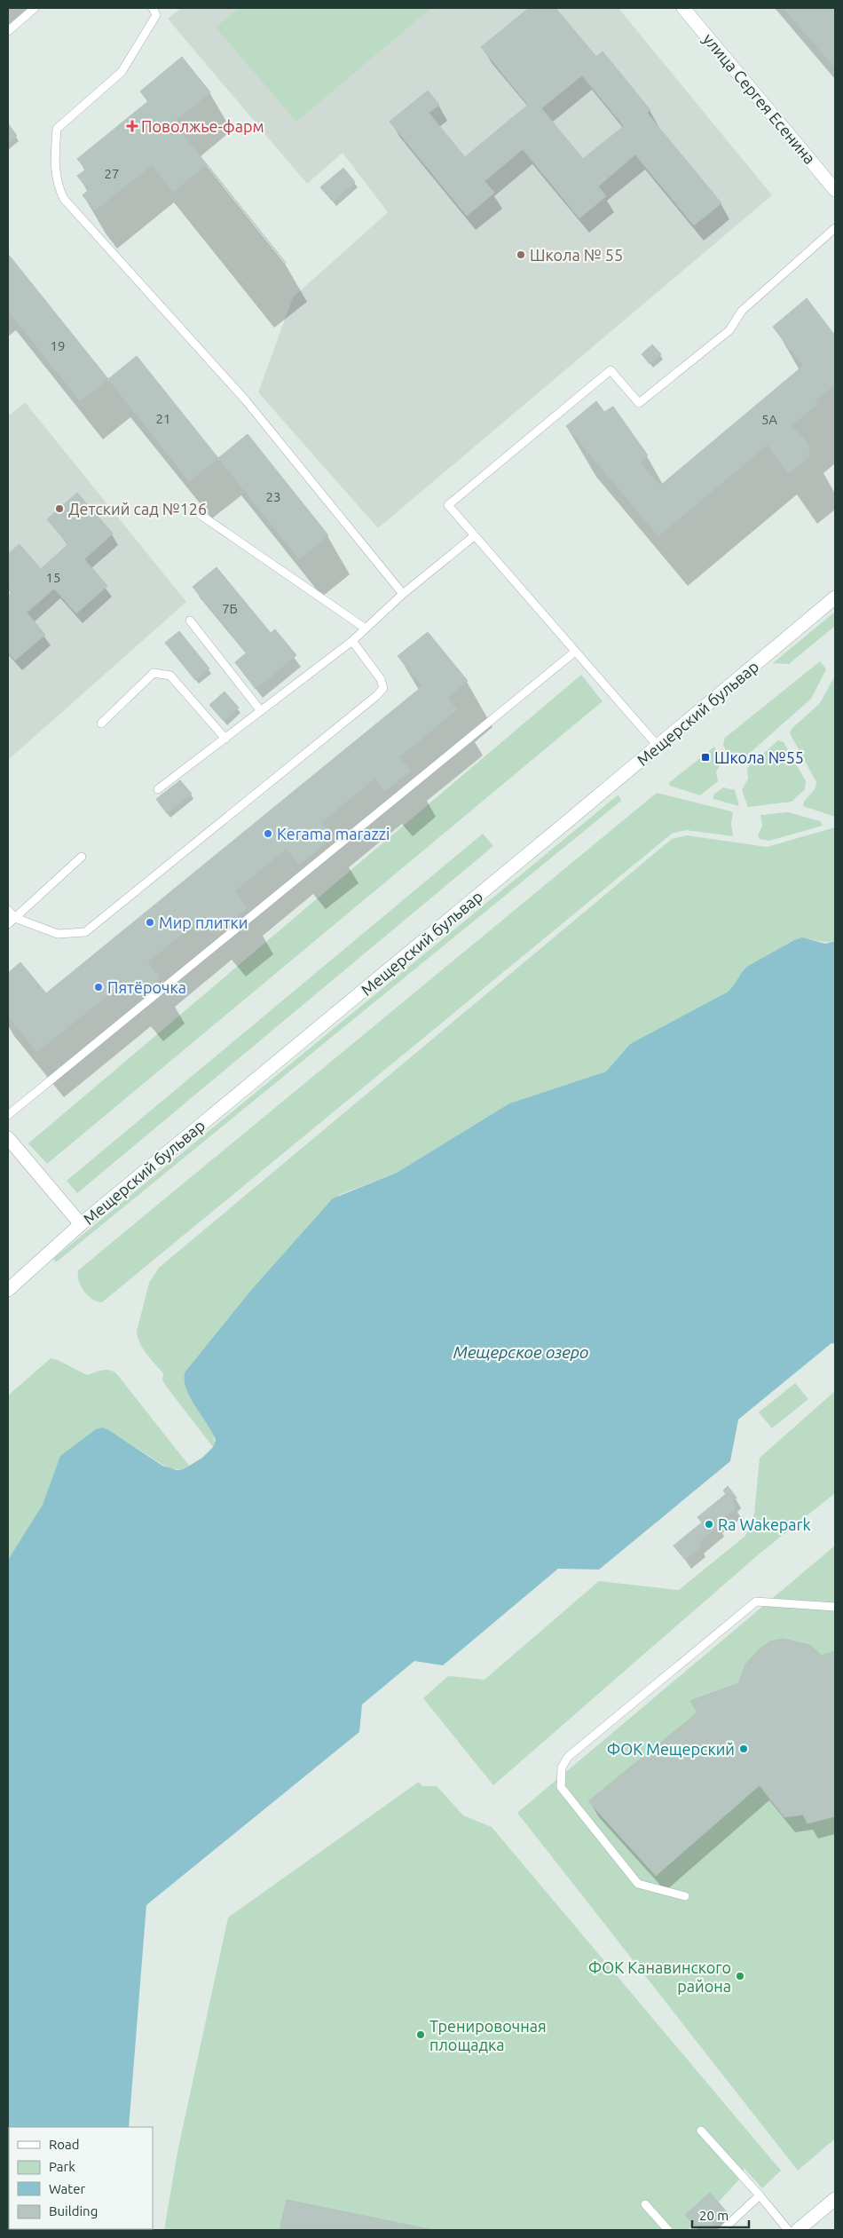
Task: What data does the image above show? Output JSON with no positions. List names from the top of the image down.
{
  "streets": {
    "main road": ["улица Сергея Есенина", "Мещерский бульвар"]
  },
  "water": ["Мещерское озеро"],
  "places": {
    "health": ["Поволжье-фарм"],
    "other": [
      "Школа № 55",
      "Детский сад №126",
      "Kerama marazzi",
      "Мир плитки",
      "Пятёрочка",
      "Ra Wakepark",
      "ФОК Мещерский",
      "ФОК Канавинского района",
      "Тренировочная площадка"
    ],
    "transit": ["Школа №55"]
  },
  "house_numbers": [
    "27",
    "19",
    "21",
    "5А",
    "23",
    "15",
    "7Б"
  ],
  "legend": [
    "Road",
    "Park",
    "Water",
    "Building"
  ],
  "scale_bar": "20 m"
}
